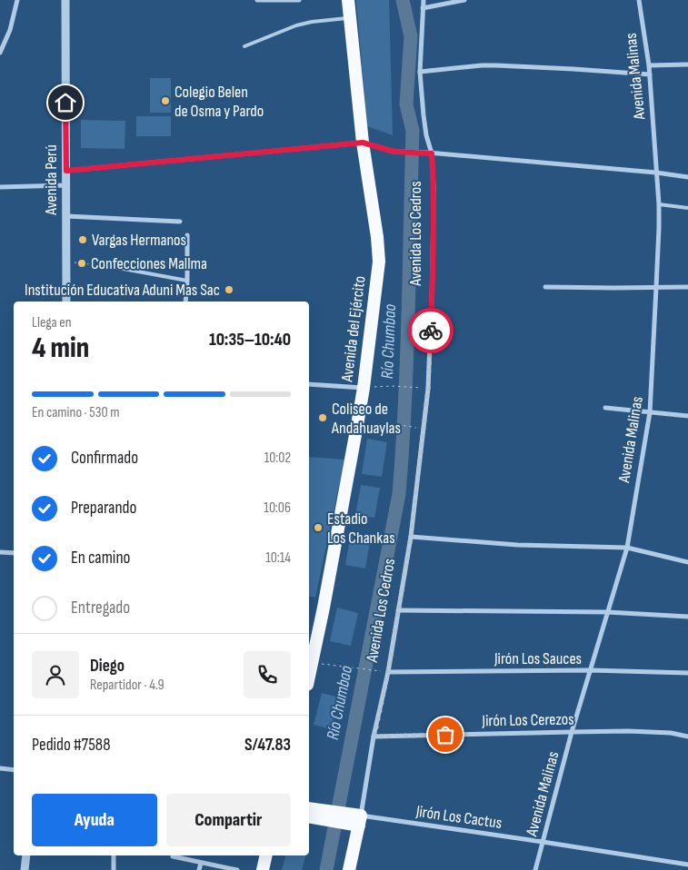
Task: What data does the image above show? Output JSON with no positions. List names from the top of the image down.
{
  "streets": {
    "highway": ["Avenida Los Cedros", "Avenida del Ejército"],
    "street": [
      "Avenida Malinas",
      "Avenida Perú",
      "Jirón Los Sauces",
      "Jirón Los Cerezos",
      "Jirón Los Cactus"
    ]
  },
  "crossings": [
    ["Avenida Malinas", "Jirón Los Sauces"],
    ["Avenida Malinas", "Jirón Los Cerezos"],
    ["Avenida Malinas", "Jirón Los Cactus"],
    ["Avenida Los Cedros", "Jirón Los Sauces"],
    ["Avenida Los Cedros", "Jirón Los Cerezos"],
    ["Avenida Los Cedros", "Jirón Los Cactus"]
  ],
  "water": ["Río Chumbao"],
  "places": [
    "Colegio Belen de Osma y Pardo",
    "Vargas Hermanos",
    "Confecciones Mallma",
    "Institución Educativa Aduni Mas Sac",
    "Coliseo de Andahuaylas",
    "Estadio Los Chankas"
  ],
  "page": {
    "heading": ["4 min", "Llega en", "10:35–10:40"],
    "panel": [
      "Diego",
      "Repartidor · 4.9",
      "Pedido #7588",
      "S/47.83"
    ],
    "bar": "En camino · 530 m",
    "list": [
      ["Confirmado", "10:02"],
      ["Preparando", "10:06"],
      ["En camino", "10:14"],
      "Entregado"
    ],
    "buttons": ["Ayuda", "Compartir"]
  }
}
